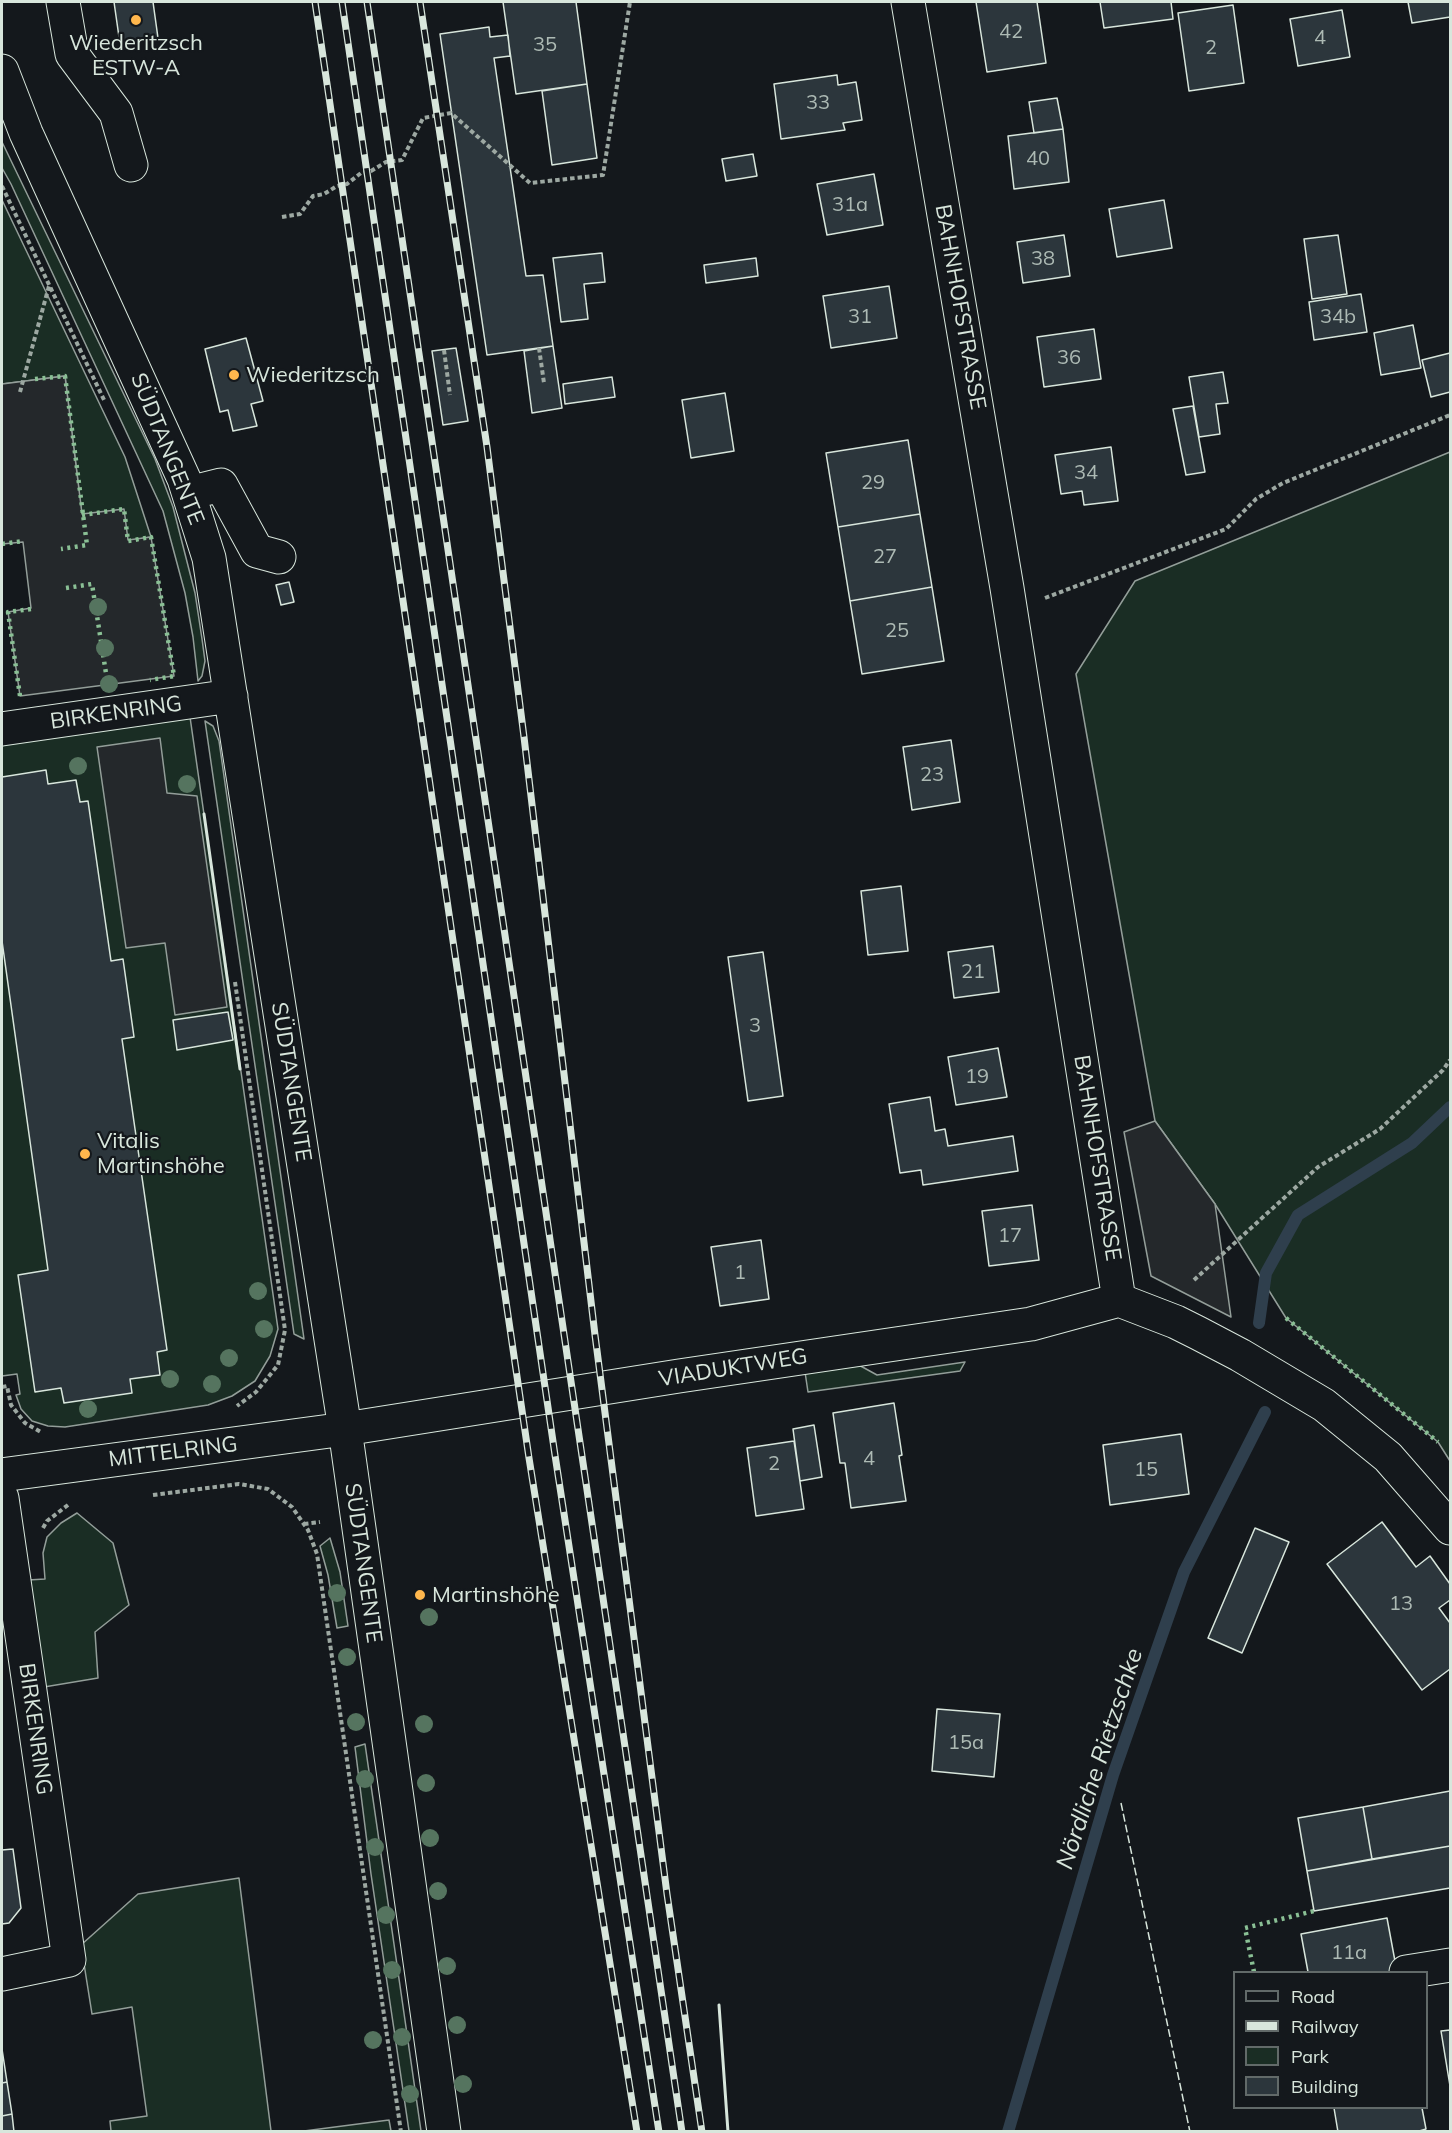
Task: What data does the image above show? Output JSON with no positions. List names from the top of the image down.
{
  "streets": {
    "street": [
      "BAHNHOFSTRASSE",
      "SÜDTANGENTE",
      "BIRKENRING",
      "VIADUKTWEG",
      "MITTELRING"
    ]
  },
  "crossings": [
    ["BAHNHOFSTRASSE", "VIADUKTWEG"],
    ["SÜDTANGENTE", "BIRKENRING"],
    ["SÜDTANGENTE", "VIADUKTWEG"],
    ["SÜDTANGENTE", "MITTELRING"],
    ["VIADUKTWEG", "MITTELRING"]
  ],
  "water": ["Nördliche Rietzschke"],
  "places": [
    "Wiederitzsch ESTW-A",
    "Wiederitzsch",
    "Vitalis Martinshöhe",
    "Martinshöhe"
  ],
  "house_numbers": [
    "42",
    "4",
    "35",
    "2",
    "33",
    "40",
    "31a",
    "38",
    "31",
    "34b",
    "36",
    "34",
    "29",
    "27",
    "25",
    "23",
    "21",
    "3",
    "19",
    "17",
    "1",
    "4",
    "2",
    "15",
    "13",
    "15a",
    "11a"
  ],
  "legend": [
    "Road",
    "Railway",
    "Park",
    "Building"
  ]
}
